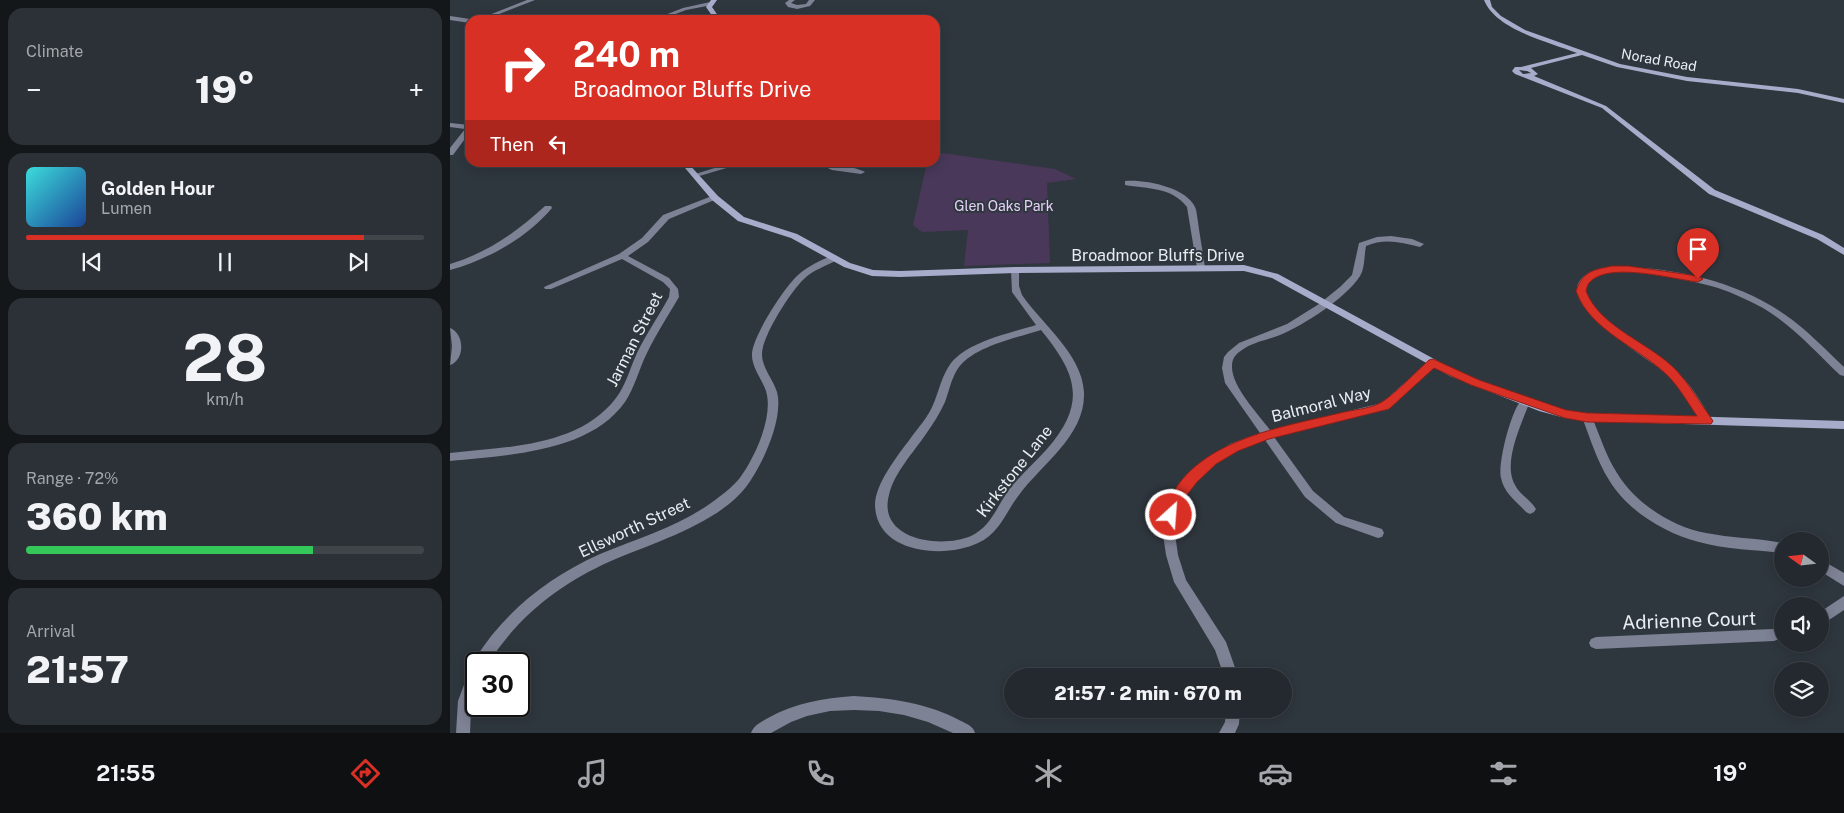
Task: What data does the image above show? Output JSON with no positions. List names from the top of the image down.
{
  "streets": {
    "street": [
      "Norad Road",
      "Broadmoor Bluffs Drive",
      "Jarman Street",
      "Balmoral Way",
      "Kirkstone Lane",
      "Ellsworth Street",
      "Adrienne Court"
    ]
  },
  "crossings": [
    ["Broadmoor Bluffs Drive", "Balmoral Way"],
    ["Broadmoor Bluffs Drive", "Kirkstone Lane"],
    ["Broadmoor Bluffs Drive", "Ellsworth Street"]
  ],
  "parks": ["Glen Oaks Park"],
  "north": "left",
  "page": {
    "tile": [
      "Climate",
      ["28", "km/h"],
      ["Range · 72%", "360 km"],
      ["Arrival", "21:57"]
    ],
    "turn": ["240 m", "Broadmoor Bluffs Drive"],
    "heat": ["−", "19°", "+"],
    "then": "Then",
    "song": ["Golden Hour", "Lumen"],
    "limit": "30",
    "trip": "21:57 · 2 min · 670 m",
    "tabs": ["21:55", "19°"]
  }
}
